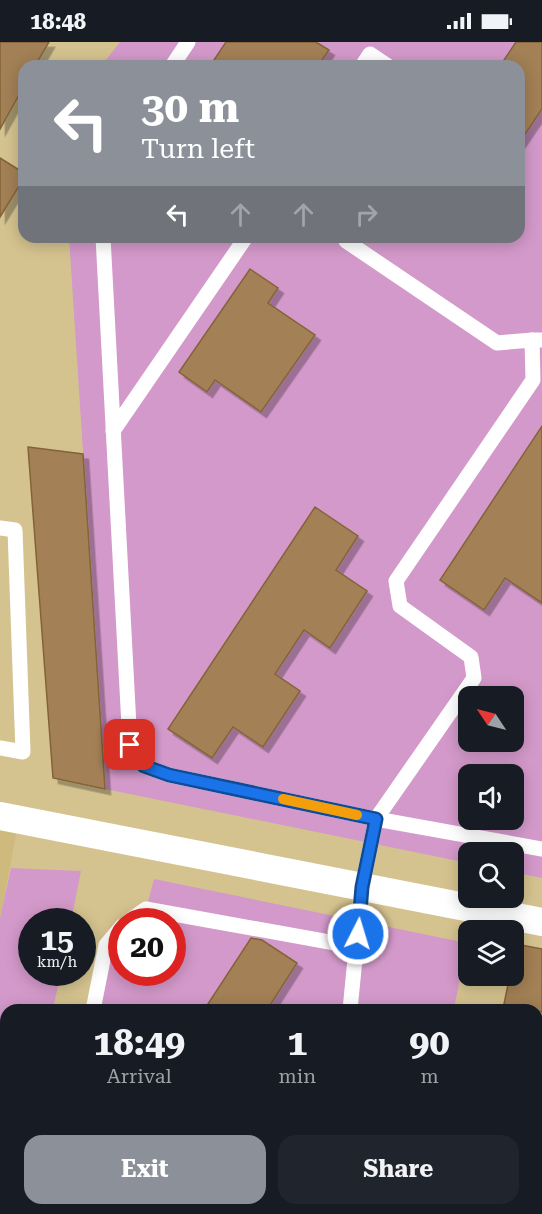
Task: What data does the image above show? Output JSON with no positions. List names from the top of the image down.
{
  "north": "top left",
  "page": {
    "status": "18:48",
    "turn": ["30 m", "Turn left"],
    "speed": "15 km/h",
    "limit": "20",
    "eta": [
      "18:49",
      "Arrival",
      "1",
      "min",
      "90",
      "m"
    ],
    "buttons": ["Exit", "Share"]
  }
}
